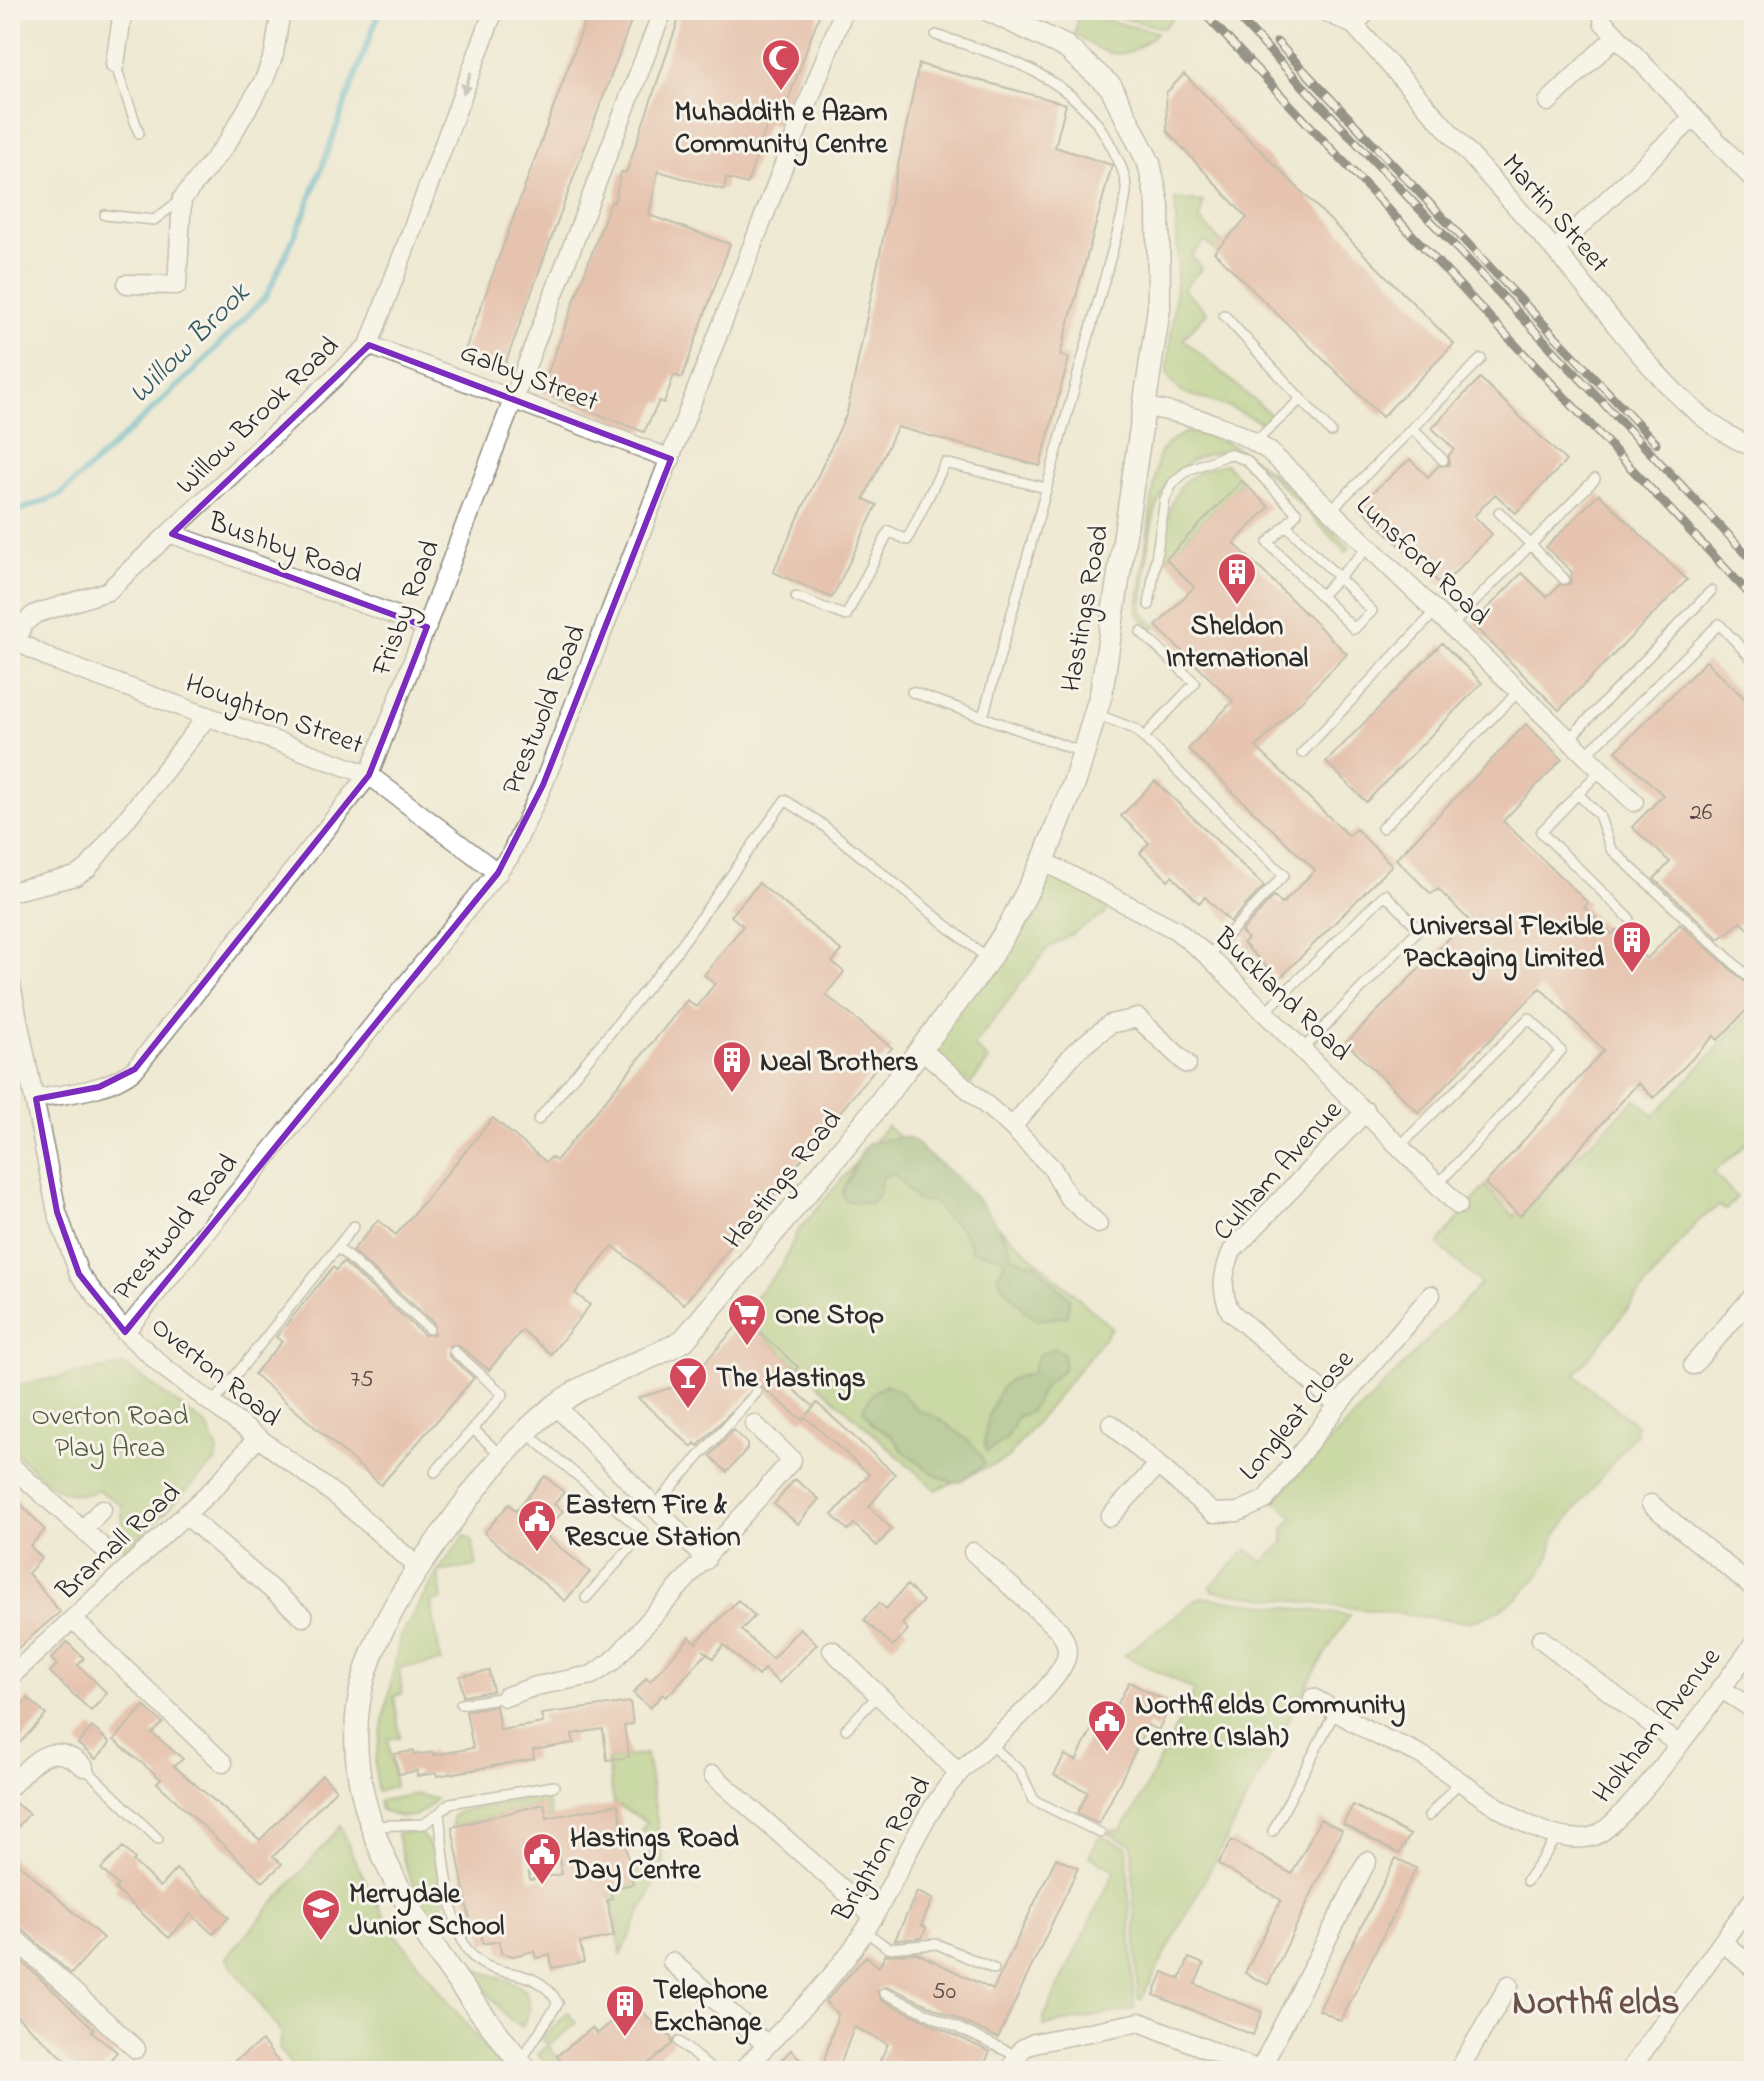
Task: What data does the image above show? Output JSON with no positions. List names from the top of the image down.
{
  "streets": {
    "street": [
      "Martin Street",
      "Galby Street",
      "Willow Brook Road",
      "Bushby Road",
      "Lunsford Road",
      "Frisby Road",
      "Hastings Road",
      "Prestwold Road",
      "Houghton Street",
      "Buckland Road",
      "Culham Avenue",
      "Overton Road",
      "Longleat Close",
      "Bramall Road",
      "Holkham Avenue",
      "Brighton Road"
    ]
  },
  "crossings": [
    ["Galby Street", "Willow Brook Road"],
    ["Galby Street", "Frisby Road"],
    ["Galby Street", "Prestwold Road"],
    ["Willow Brook Road", "Bushby Road"],
    ["Willow Brook Road", "Houghton Street"],
    ["Bushby Road", "Frisby Road"],
    ["Lunsford Road", "Hastings Road"],
    ["Frisby Road", "Houghton Street"],
    ["Frisby Road", "Overton Road"],
    ["Hastings Road", "Buckland Road"],
    ["Hastings Road", "Overton Road"],
    ["Prestwold Road", "Houghton Street"],
    ["Prestwold Road", "Overton Road"],
    ["Buckland Road", "Culham Avenue"],
    ["Culham Avenue", "Longleat Close"],
    ["Overton Road", "Bramall Road"]
  ],
  "one_way": ["Willow Brook Road"],
  "districts": ["Northfields"],
  "water": ["Willow Brook"],
  "parks": ["Overton Road Play Area"],
  "places": {
    "mosque": ["Muhaddith e Azam Community Centre"],
    "building": [
      "Sheldon International",
      "Universal Flexible Packaging Limited",
      "Neal Brothers",
      "Telephone Exchange"
    ],
    "supermarket": ["One Stop"],
    "bar": ["The Hastings"],
    "public building": ["Eastern Fire & Rescue Station", "Northfields Community Centre (Islah)", "Hastings Road Day Centre"],
    "school or university": ["Merrydale Junior School"]
  },
  "house_numbers": ["26", "75", "50"]
}
